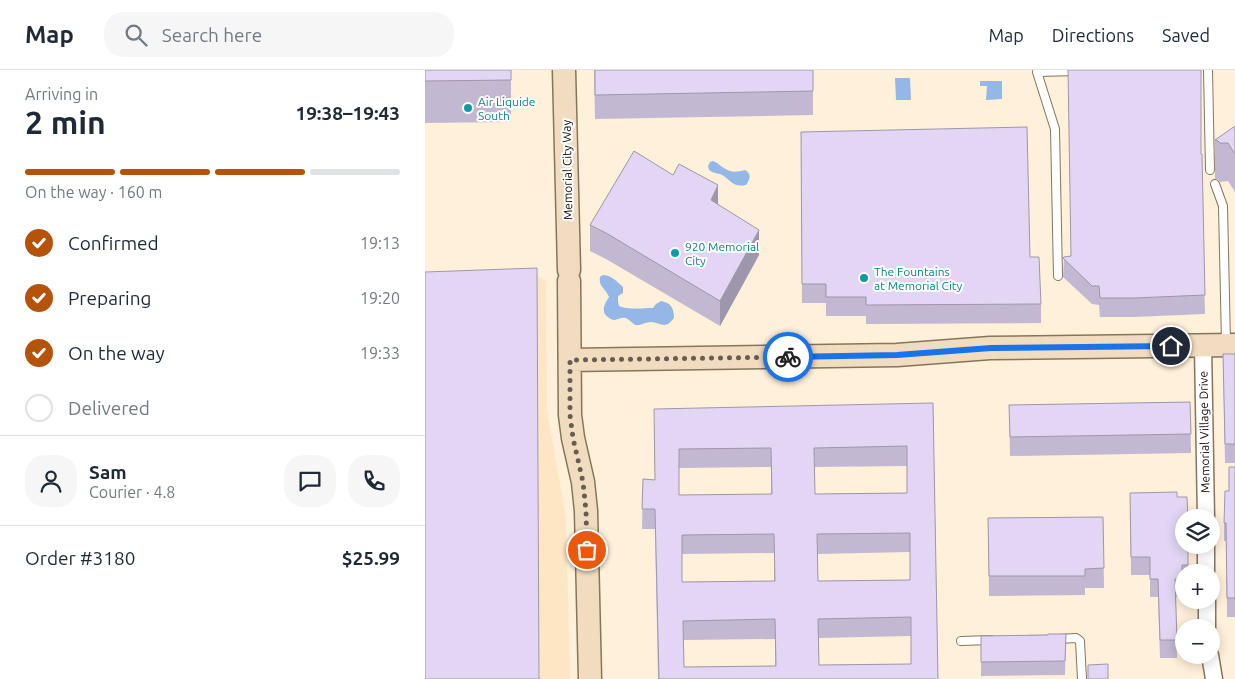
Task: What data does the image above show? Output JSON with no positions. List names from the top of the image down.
{
  "streets": {
    "street": ["Memorial City Way", "Memorial Village Drive"]
  },
  "places": ["Air Liquide South", "920 Memorial City", "The Fountains at Memorial City"],
  "page": {
    "header": "Map",
    "search": "Search here",
    "nav": ["Map", "Directions", "Saved"],
    "heading": ["2 min", "Arriving in", "19:38–19:43"],
    "panel": [
      "Sam",
      "Courier · 4.8",
      "Order #3180",
      "$25.99"
    ],
    "bar": "On the way · 160 m",
    "list": [
      ["Confirmed", "19:13"],
      ["Preparing", "19:20"],
      ["On the way", "19:33"],
      "Delivered"
    ],
    "map_buttons": ["+", "−"]
  }
}
